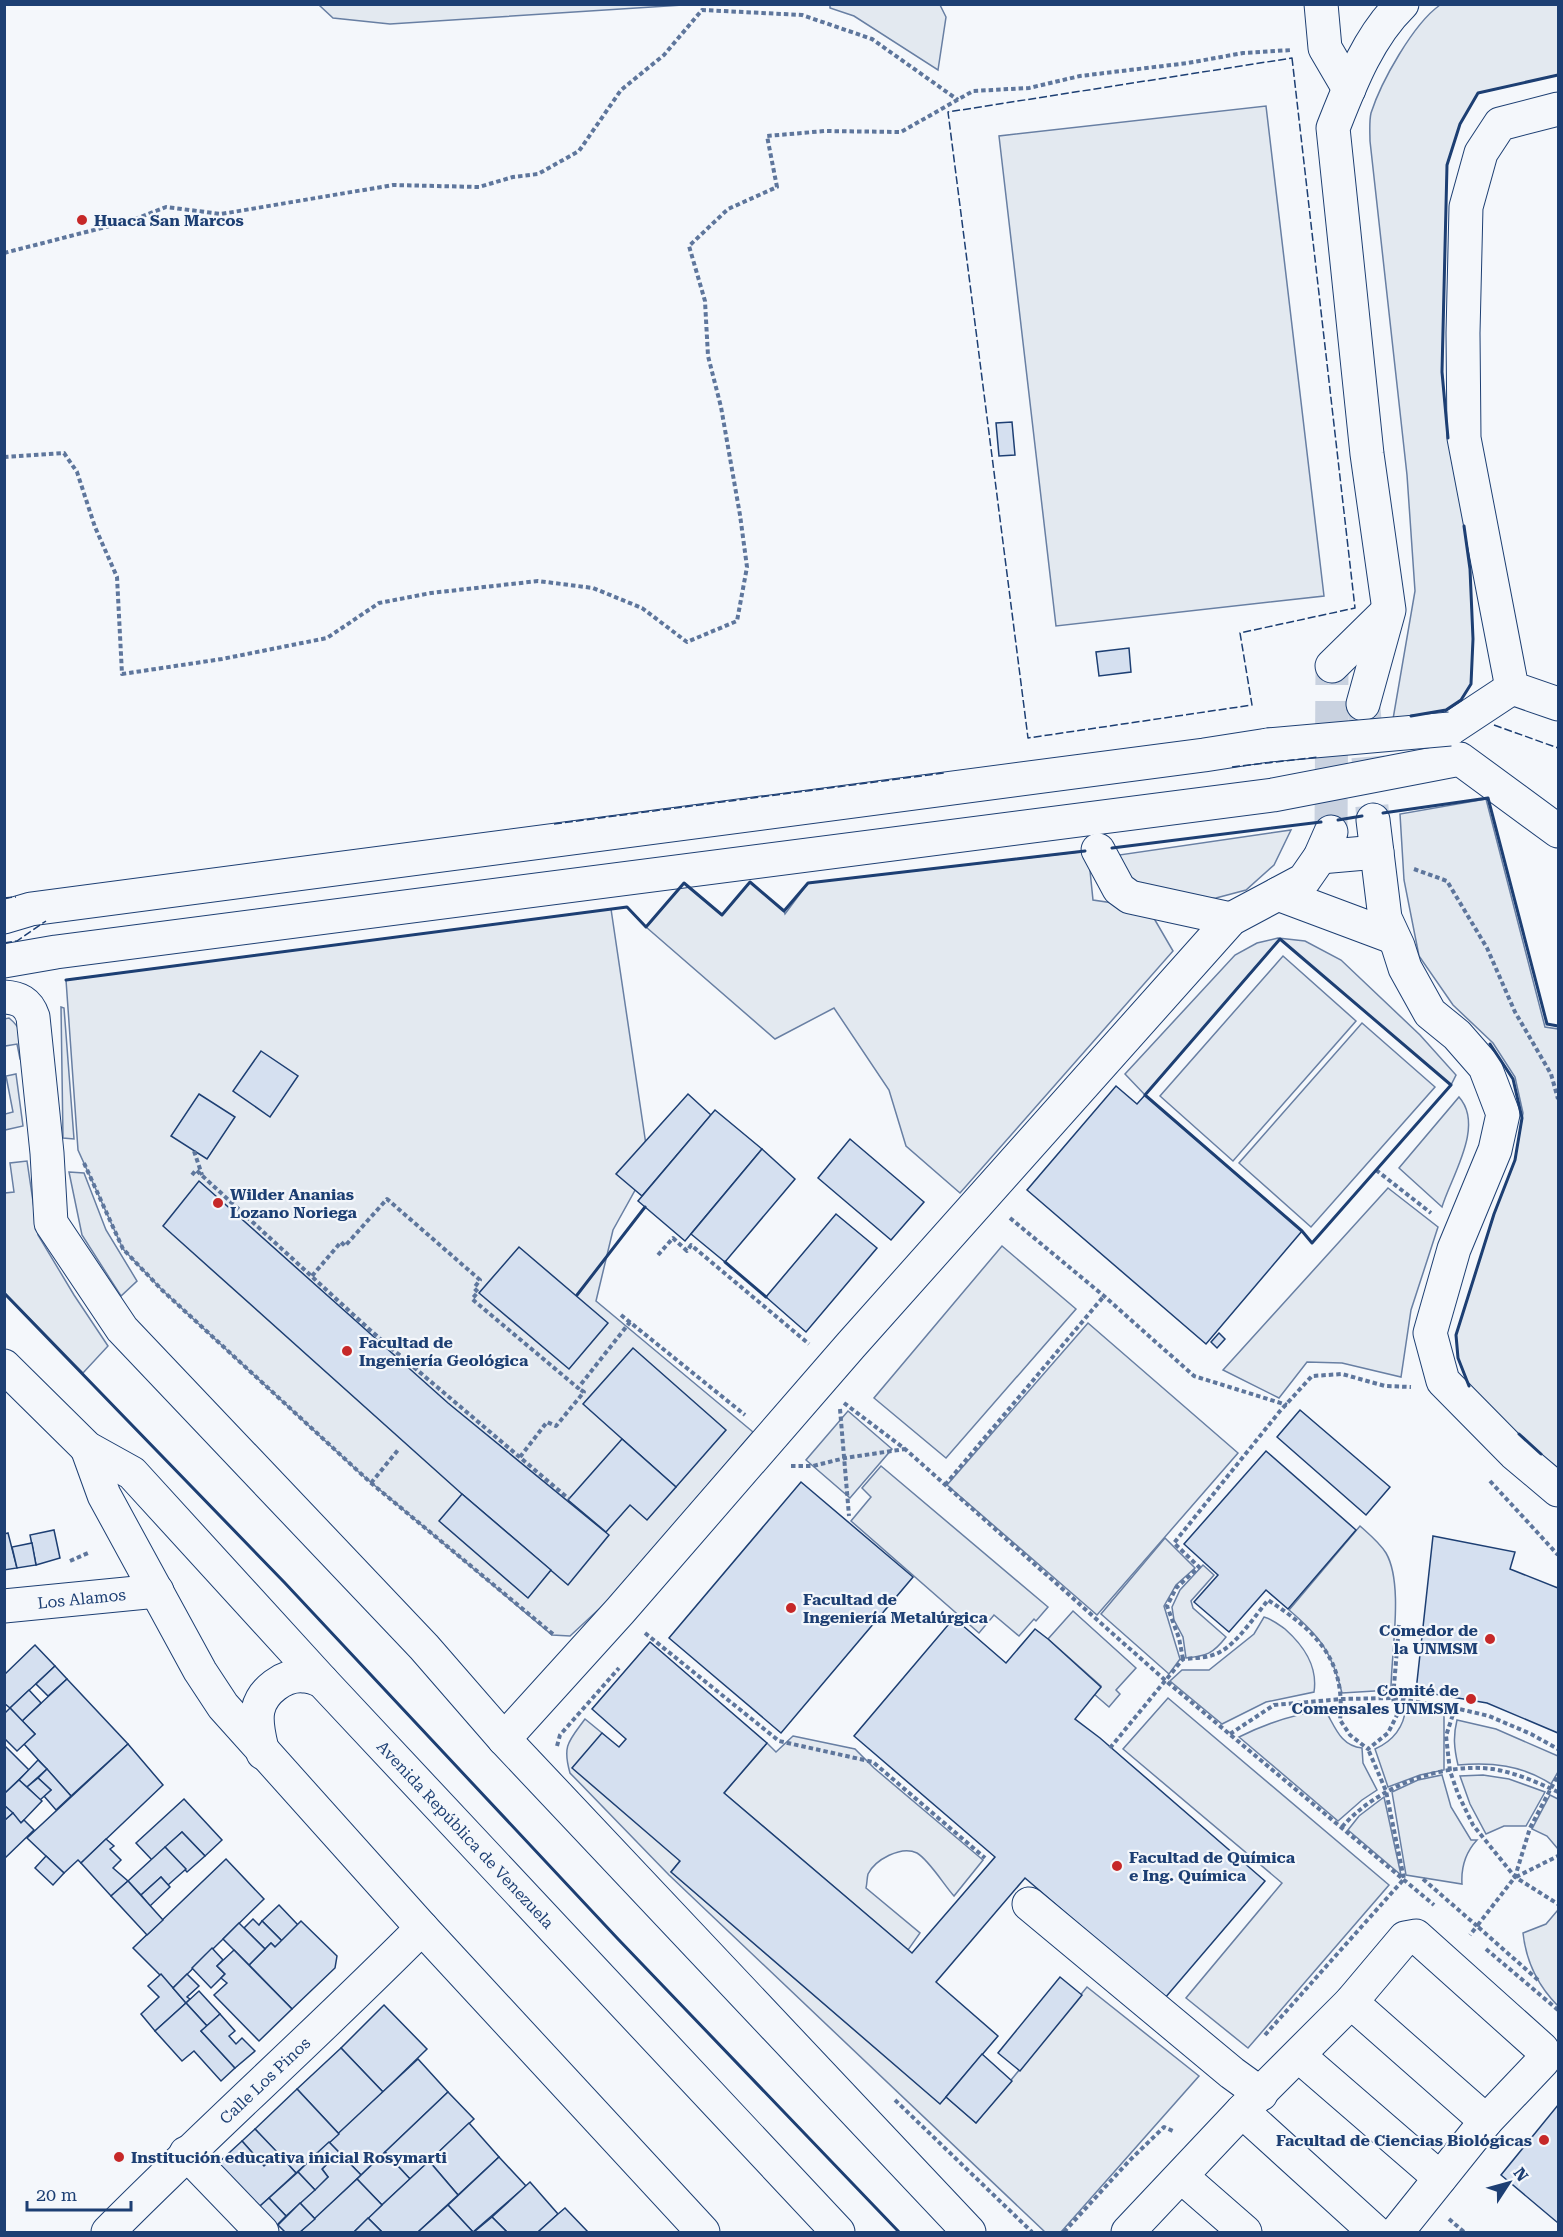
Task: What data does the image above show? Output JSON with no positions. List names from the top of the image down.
{
  "streets": {
    "main road": ["Los Alamos", "Avenida República de Venezuela", "Calle Los Pinos"]
  },
  "crossings": [
    ["Los Alamos", "Avenida República de Venezuela"],
    ["Avenida República de Venezuela", "Calle Los Pinos"]
  ],
  "places": [
    "Huaca San Marcos",
    "Wilder Ananias Lozano Noriega",
    "Facultad de Ingeniería Geológica",
    "Facultad de Ingeniería Metalúrgica",
    "Comedor de la UNMSM",
    "Comité de Comensales UNMSM",
    "Facultad de Química e Ing. Química",
    "Facultad de Ciencias Biológicas",
    "Institución educativa inicial Rosymarti"
  ],
  "scale_bar": "20 m",
  "north": "top right"
}
